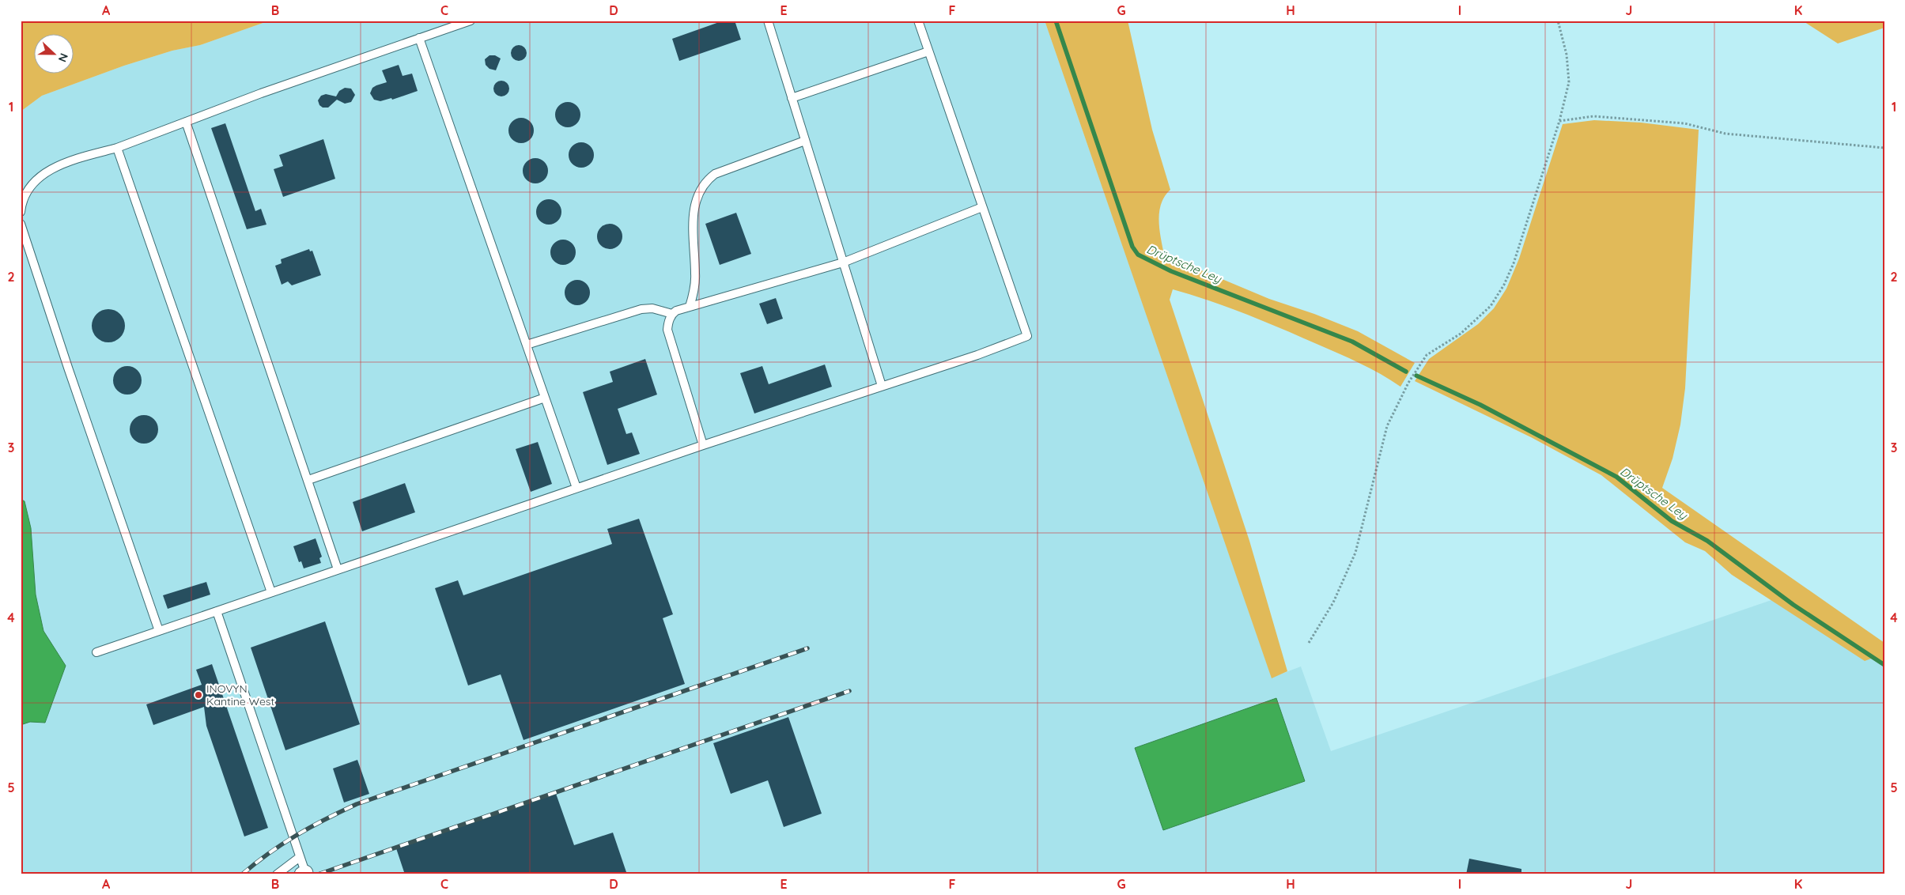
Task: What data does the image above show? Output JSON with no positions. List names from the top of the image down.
{
  "water": ["Drüptsche Ley"],
  "places": ["INOVYN Kantine West"],
  "north": "right",
  "grid": {
    "columns": [
      "A",
      "B",
      "C",
      "D",
      "E",
      "F",
      "G",
      "H",
      "I",
      "J",
      "K"
    ],
    "rows": [
      "1",
      "2",
      "3",
      "4",
      "5"
    ]
  }
}
